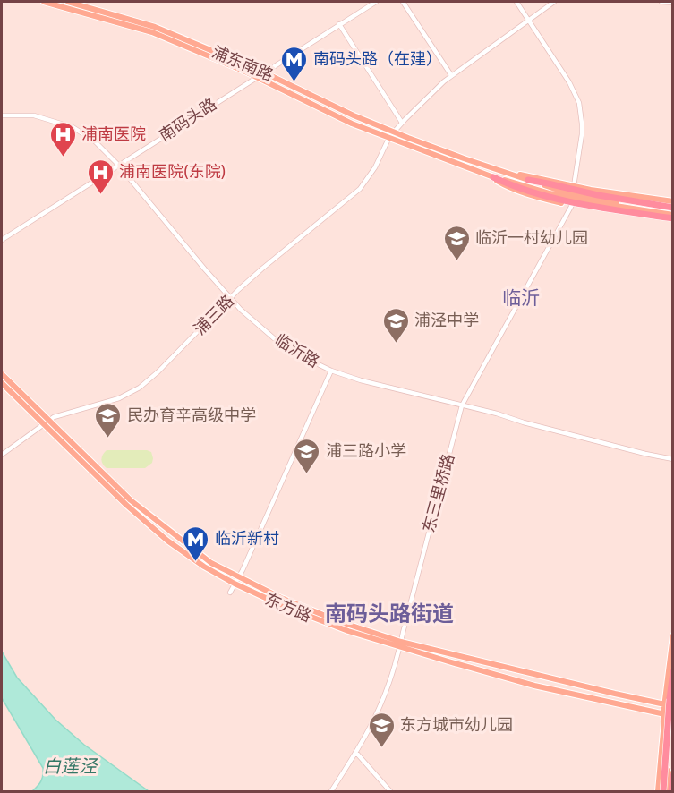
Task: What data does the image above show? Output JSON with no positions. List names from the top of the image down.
{
  "streets": {
    "main road": ["浦东南路", "东方路"],
    "street": [
      "南码头路",
      "浦三路",
      "临沂路",
      "东三里桥路"
    ]
  },
  "crossings": [
    ["浦东南路", "南码头路"],
    ["浦东南路", "浦三路"],
    ["浦东南路", "东三里桥路"],
    ["南码头路", "临沂路"],
    ["浦三路", "临沂路"],
    ["浦三路", "东方路"],
    ["临沂路", "东三里桥路"],
    ["东三里桥路", "东方路"]
  ],
  "districts": ["临沂", "南码头路街道"],
  "water": ["白莲泾"],
  "places": {
    "metro station": ["南码头路（在建）", "临沂新村"],
    "hospital": ["浦南医院", "浦南医院(东院)"],
    "school or university": [
      "临沂一村幼儿园",
      "浦泾中学",
      "民办育辛高级中学",
      "浦三路小学",
      "东方城市幼儿园"
    ]
  }
}
